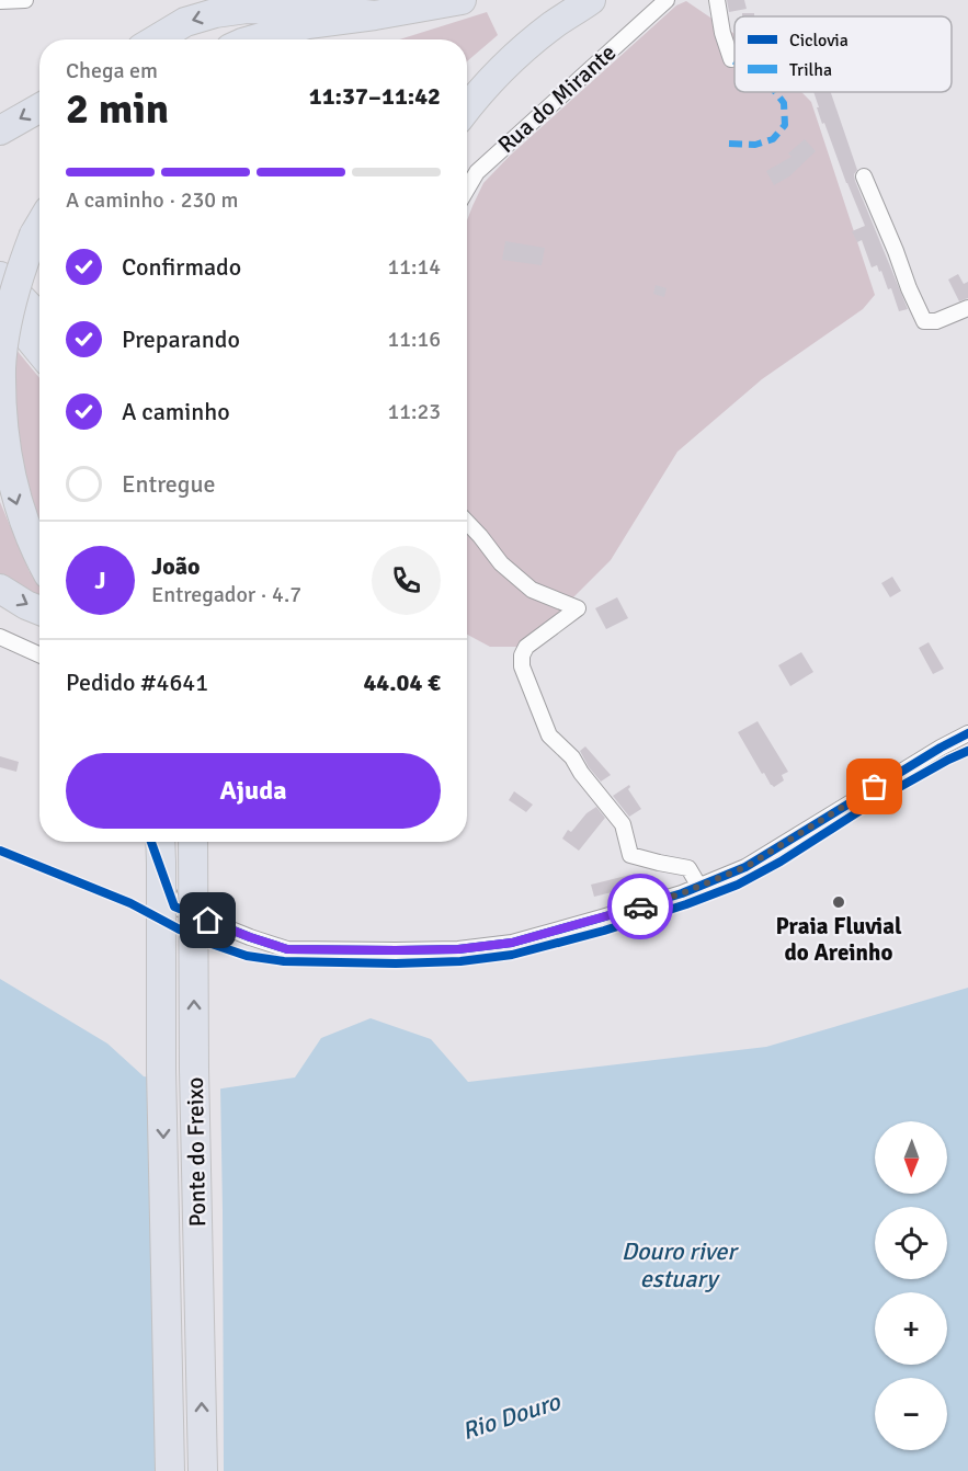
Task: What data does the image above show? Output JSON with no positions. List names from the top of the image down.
{
  "streets": {
    "highway": ["Ponte do Freixo"],
    "street": ["Rua do Mirante"]
  },
  "water": ["Douro river estuary", "Rio Douro"],
  "places": ["Praia Fluvial do Areinho"],
  "legend": ["Ciclovia", "Trilha"],
  "north": "bottom",
  "page": {
    "heading": ["2 min", "Chega em", "11:37–11:42"],
    "panel": [
      "João",
      "Entregador · 4.7",
      "Pedido #4641",
      "44.04 €"
    ],
    "bar": "A caminho · 230 m",
    "list": [
      ["Confirmado", "11:14"],
      ["Preparando", "11:16"],
      ["A caminho", "11:23"],
      "Entregue"
    ],
    "round": "J",
    "buttons": "Ajuda",
    "map_buttons": ["+", "−"]
  }
}
